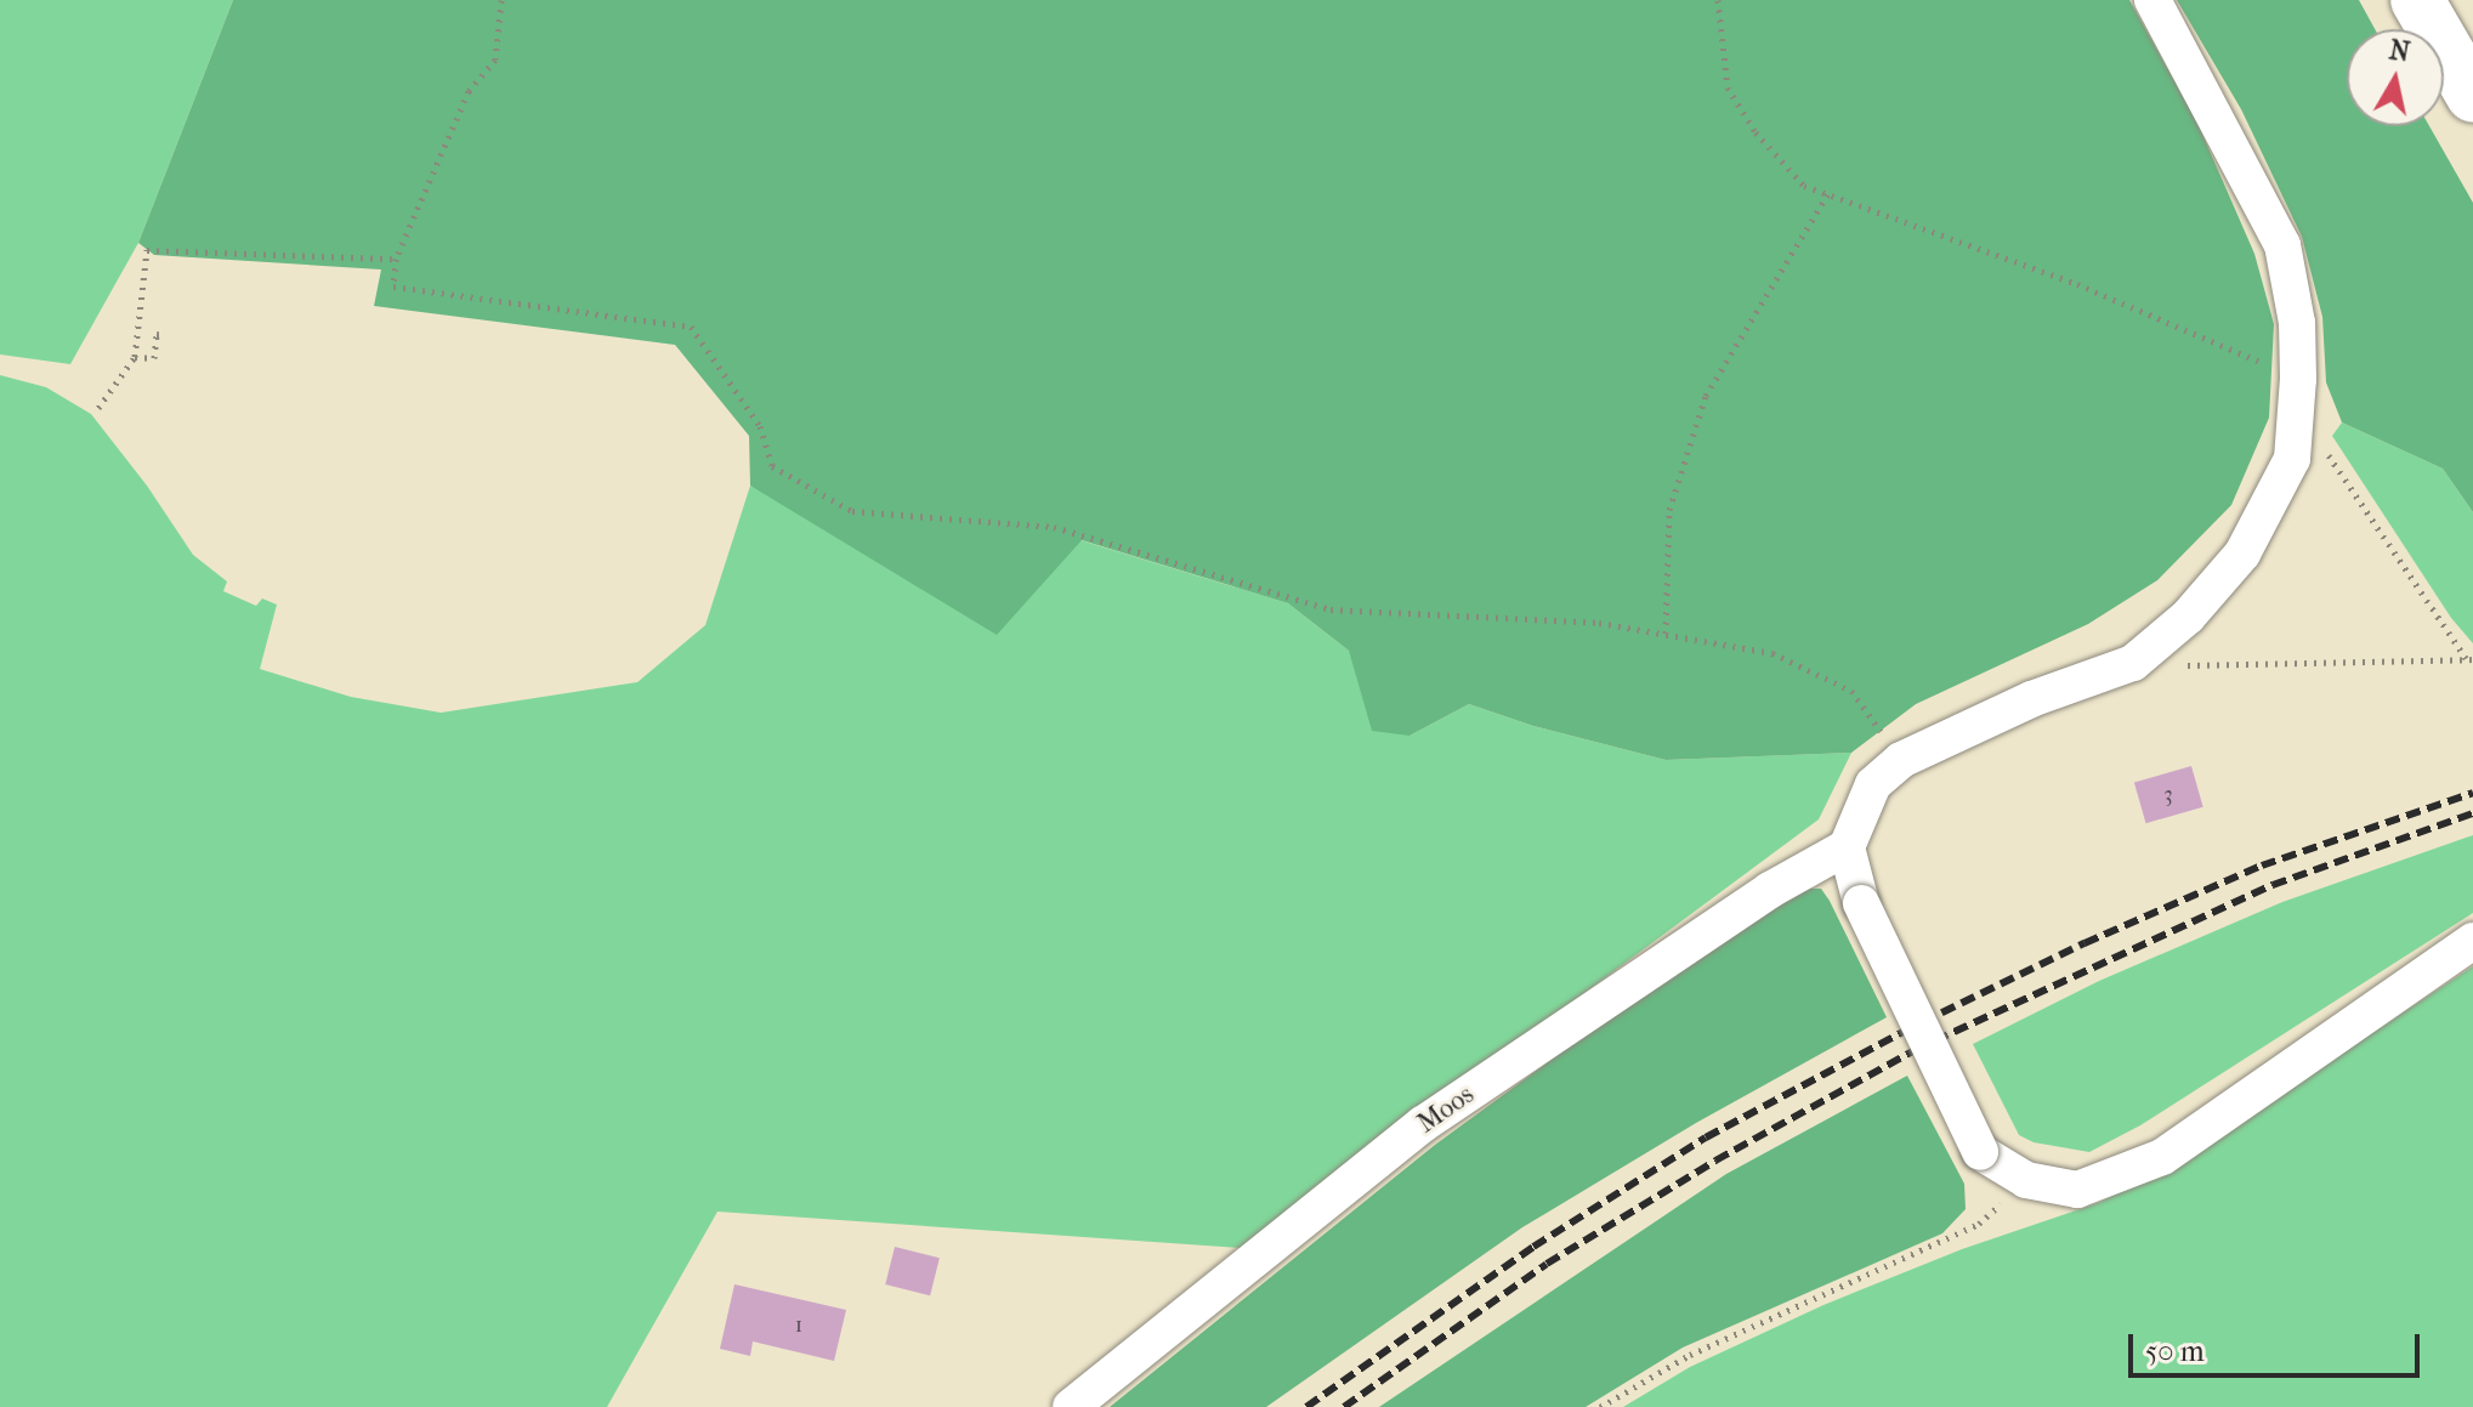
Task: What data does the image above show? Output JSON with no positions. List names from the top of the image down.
{
  "streets": {
    "street": ["Moos"]
  },
  "house_numbers": ["3", "1"],
  "scale_bar": "50 m",
  "north": "top"
}
